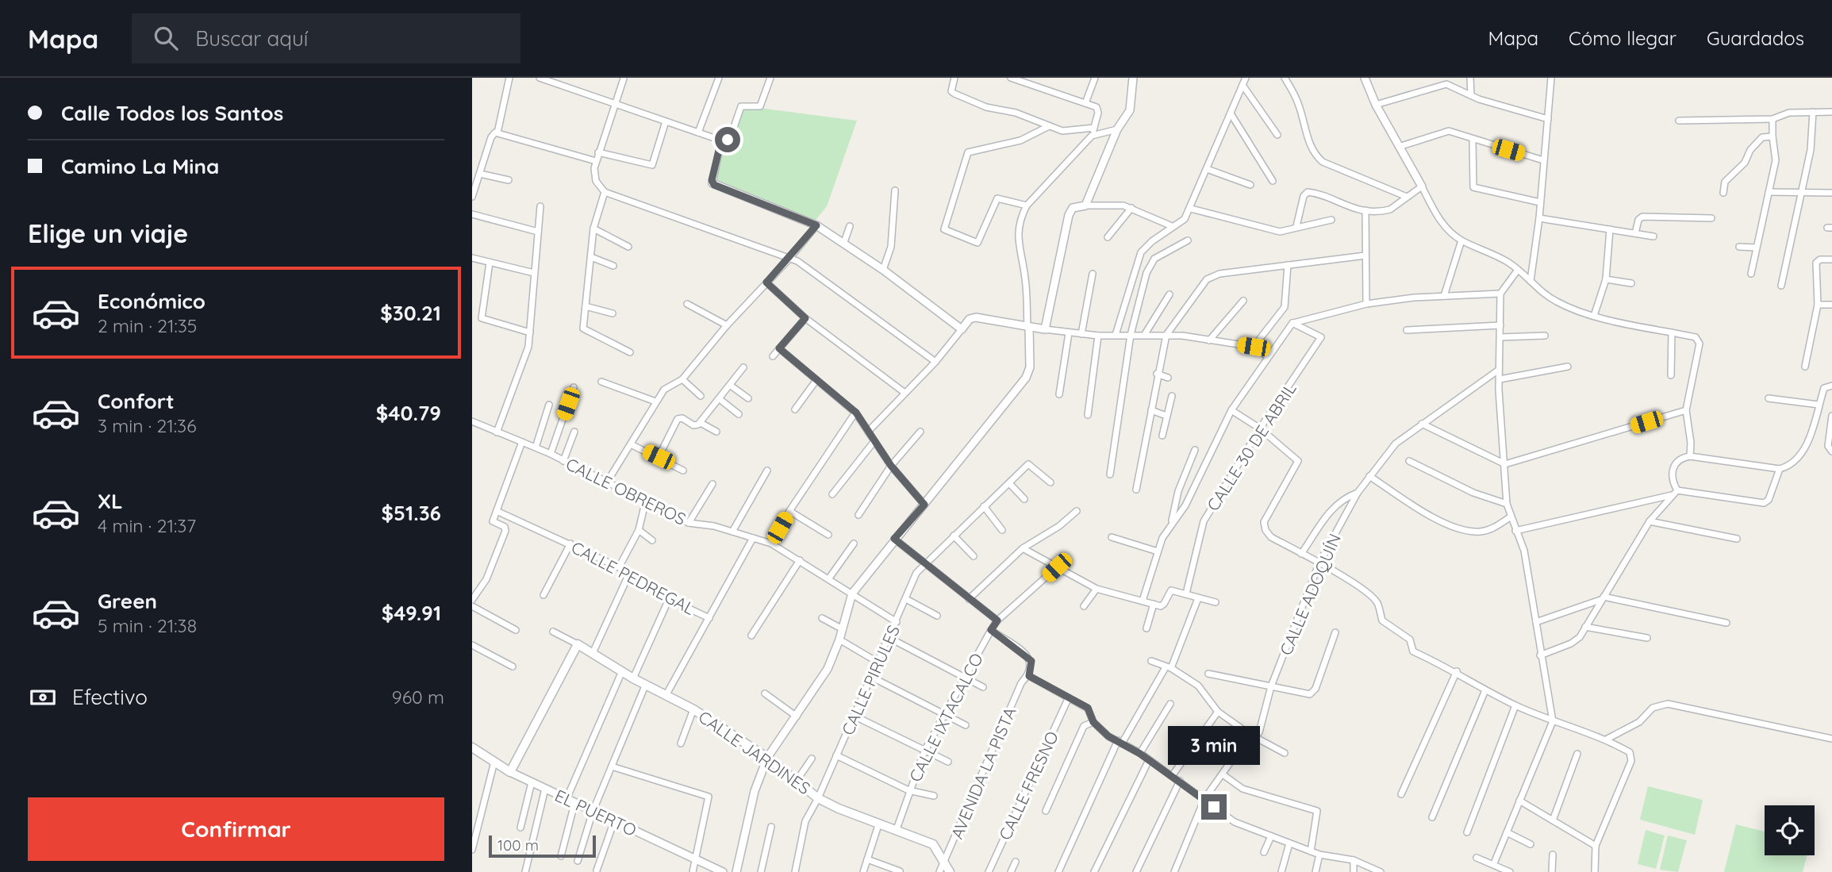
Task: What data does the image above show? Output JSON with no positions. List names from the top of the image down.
{
  "streets": {
    "main road": ["CALLE JARDINES", "EL PUERTO"],
    "street": [
      "CALLE 30 DE ABRIL",
      "CALLE OBREROS",
      "CALLE PEDREGAL",
      "CALLE ADOQUÍN",
      "CALLE PIRULES",
      "CALLE IXTACALCO",
      "AVENIDA LA PISTA",
      "CALLE FRESNO"
    ]
  },
  "crossings": [
    ["CALLE OBREROS", "CALLE PIRULES"],
    ["CALLE PIRULES", "CALLE JARDINES"],
    ["CALLE IXTACALCO", "CALLE JARDINES"],
    ["CALLE IXTACALCO", "AVENIDA LA PISTA"],
    ["CALLE JARDINES", "AVENIDA LA PISTA"]
  ],
  "scale_bar": "100 m",
  "page": {
    "header": "Mapa",
    "search": "Buscar aquí",
    "nav": ["Mapa", "Cómo llegar", "Guardados"],
    "banner": ["Calle Todos los Santos", "Camino La Mina"],
    "heading": "Elige un viaje",
    "list": [
      {
        "name": "Económico",
        "note": "2 min · 21:35",
        "value": "$30.21"
      },
      {
        "name": "Confort",
        "note": "3 min · 21:36",
        "value": "$40.79"
      },
      {
        "name": "XL",
        "note": "4 min · 21:37",
        "value": "$51.36"
      },
      {
        "name": "Green",
        "note": "5 min · 21:38",
        "value": "$49.91"
      }
    ],
    "pay": ["Efectivo", "960 m"],
    "bubble": "3 min",
    "buttons": "Confirmar",
    "scale": "100 m"
  }
}
